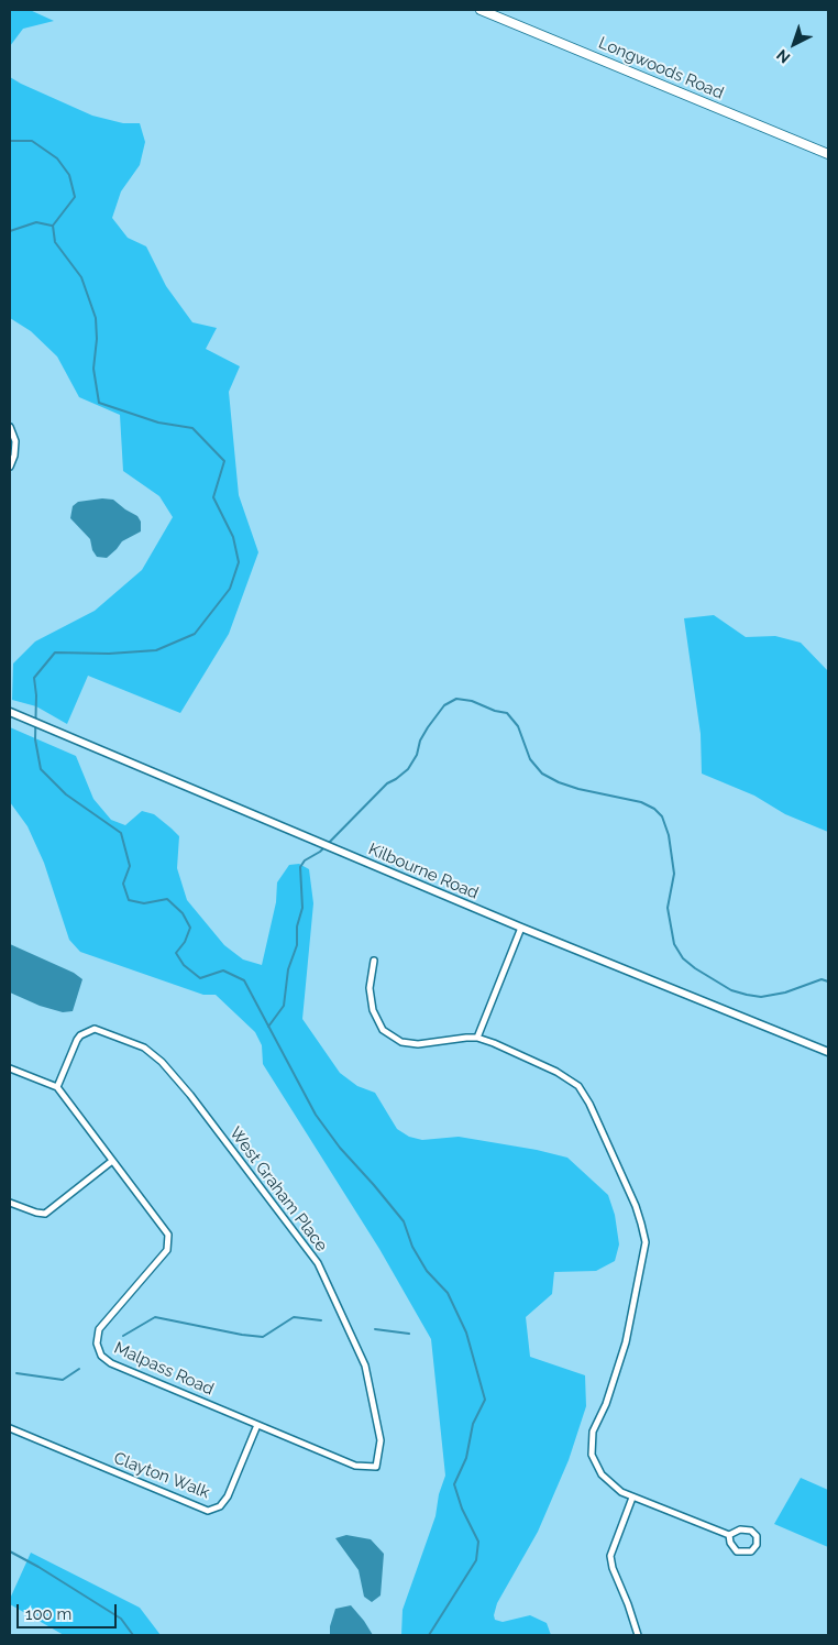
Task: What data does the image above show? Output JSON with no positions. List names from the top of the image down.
{
  "streets": {
    "main road": ["Longwoods Road"],
    "street": [
      "Kilbourne Road",
      "West Graham Place",
      "Malpass Road",
      "Clayton Walk"
    ]
  },
  "crossings": [
    ["West Graham Place", "Malpass Road"],
    ["Malpass Road", "Clayton Walk"]
  ],
  "scale_bar": "100 m",
  "north": "bottom left"
}
